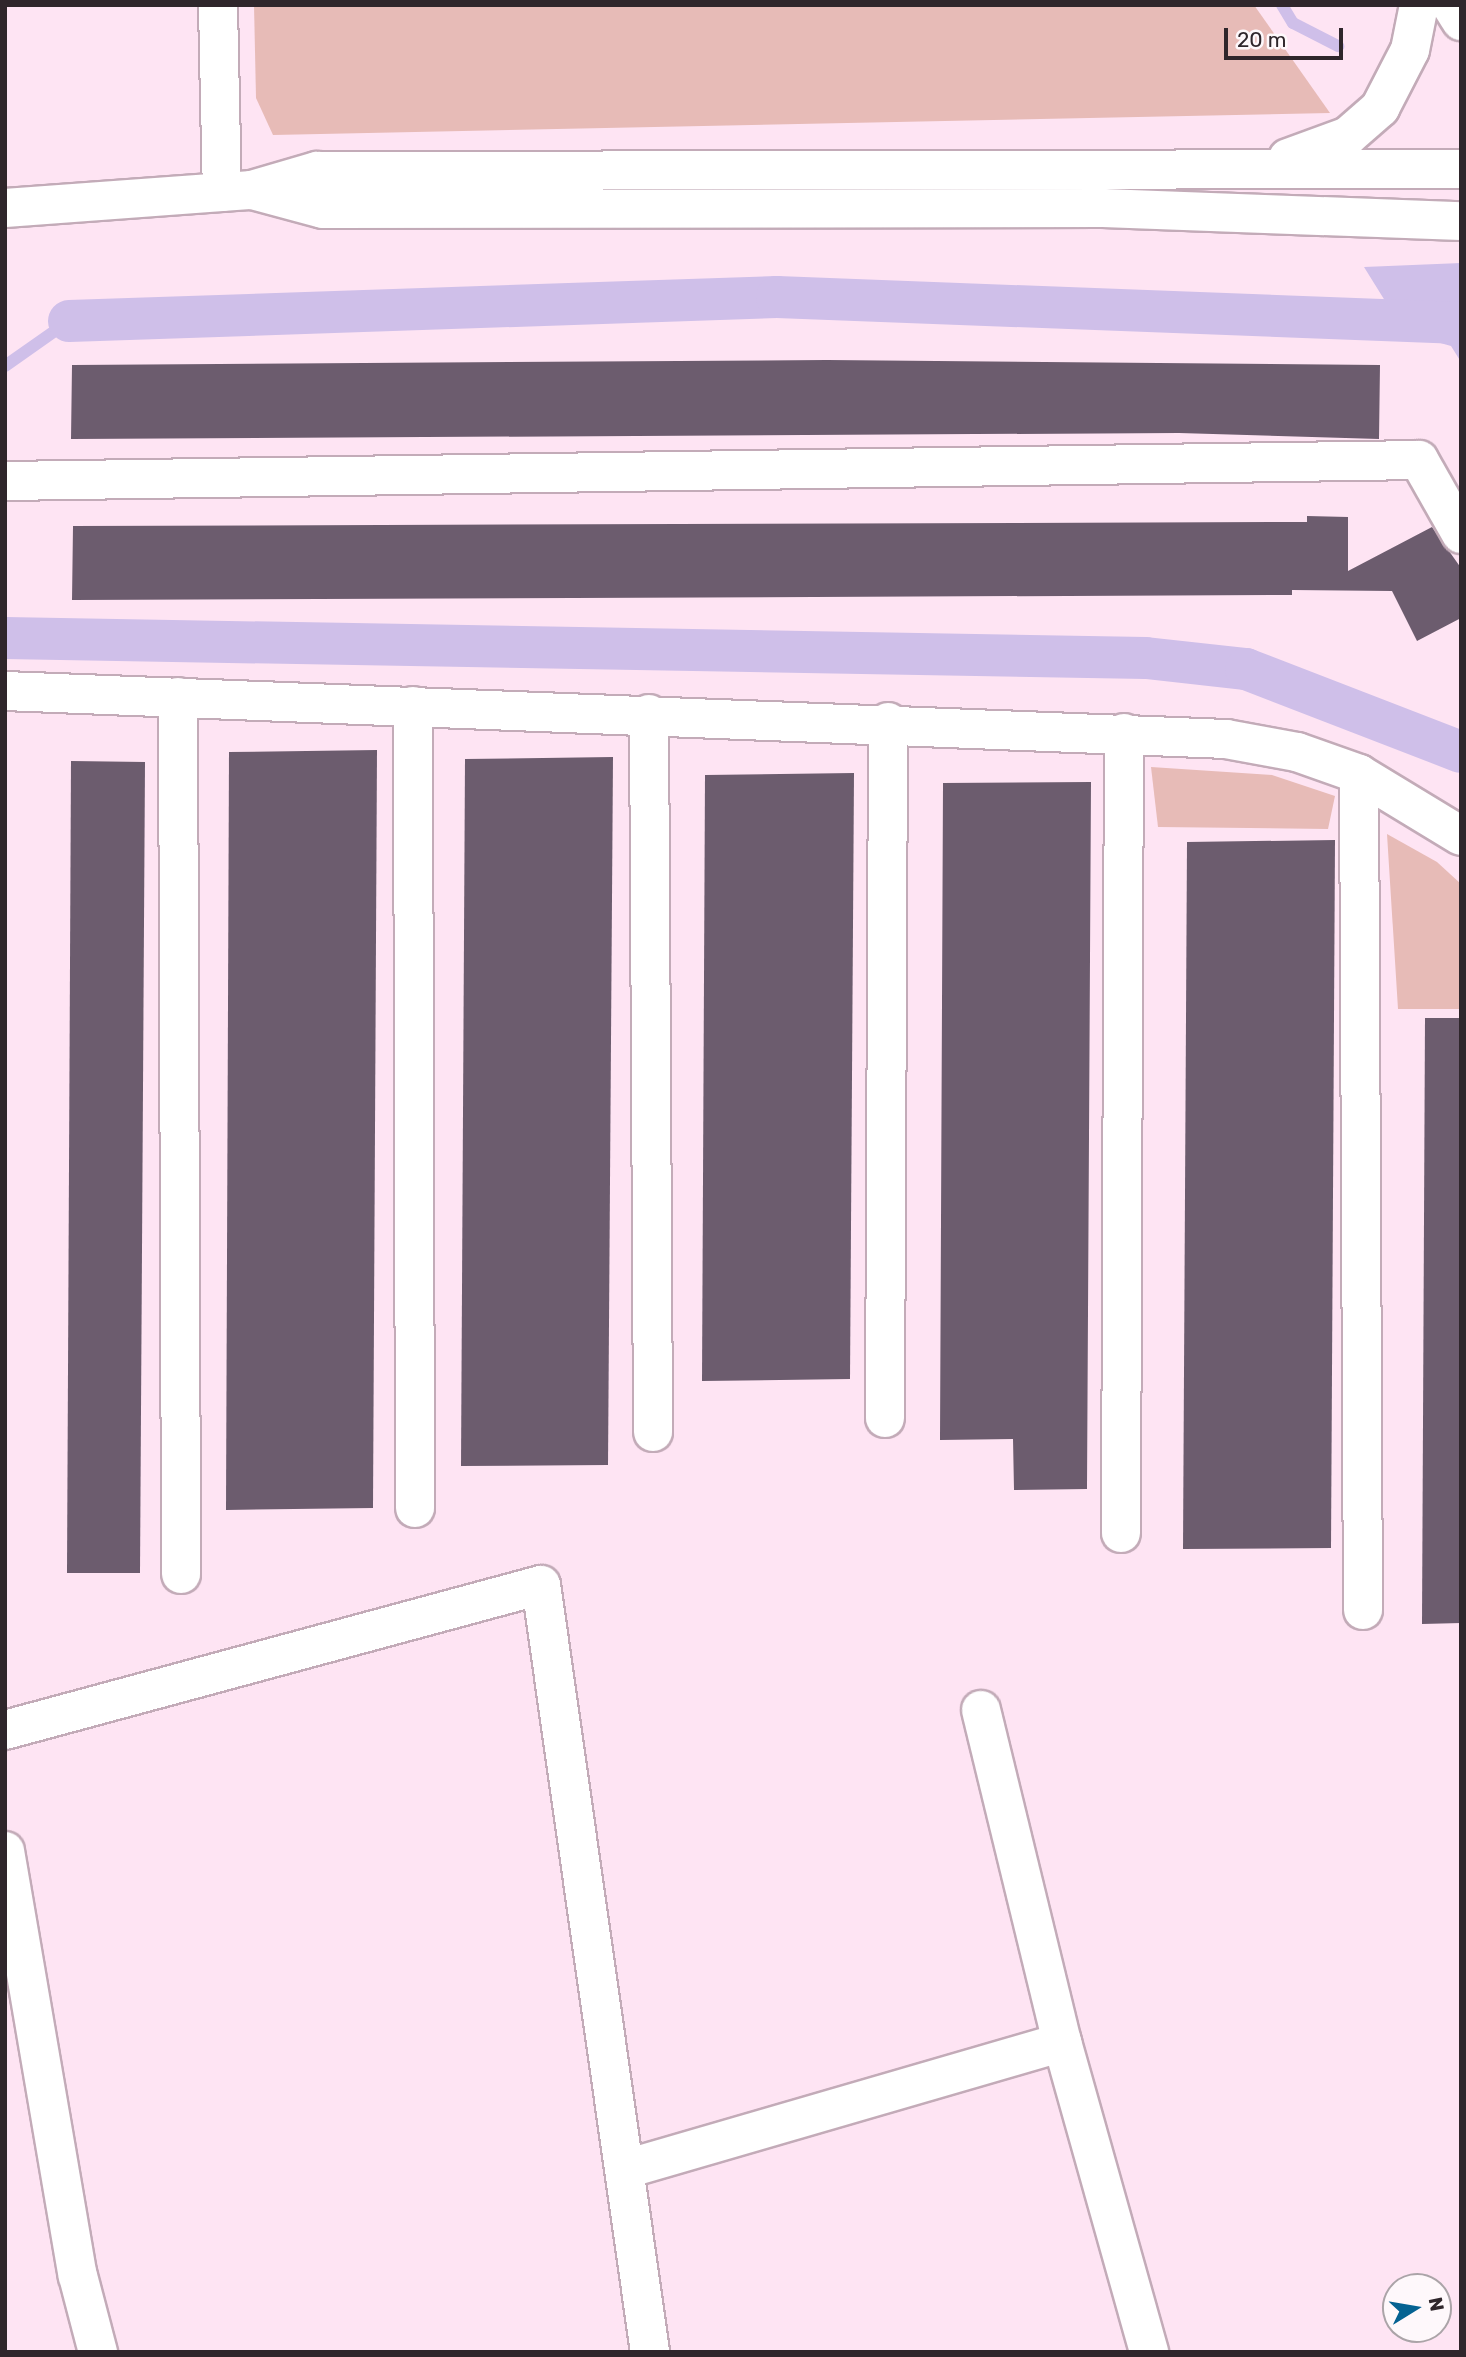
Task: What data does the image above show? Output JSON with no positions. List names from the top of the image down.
{
  "scale_bar": "20 m",
  "north": "right"
}
